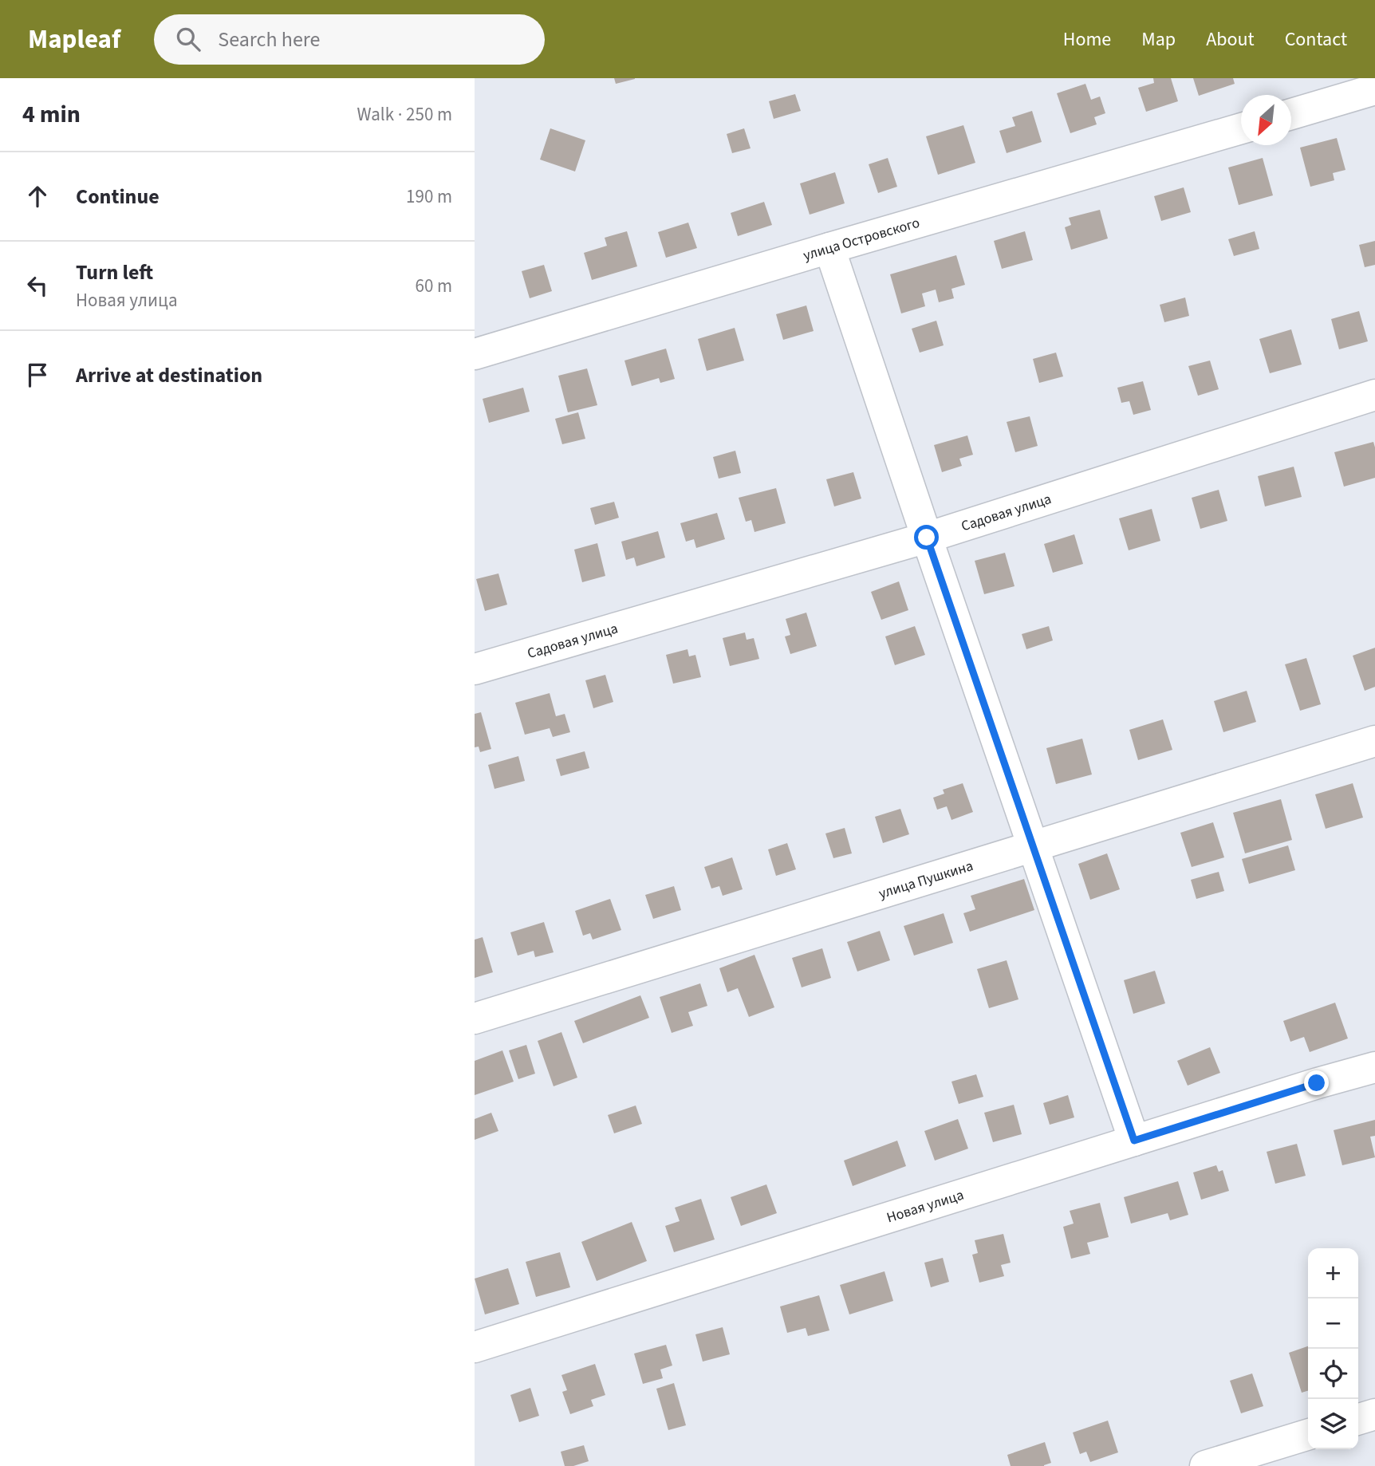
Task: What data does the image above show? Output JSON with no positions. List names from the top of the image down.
{
  "streets": {
    "street": [
      "улица Островского",
      "Садовая улица",
      "улица Пушкина",
      "Новая улица"
    ]
  },
  "north": "bottom left",
  "page": {
    "header": "Mapleaf",
    "search": "Search here",
    "nav": [
      "Home",
      "Map",
      "About",
      "Contact"
    ],
    "heading": ["4 min", "Walk · 250 m"],
    "list": [
      ["Continue", "190 m"],
      ["Turn left", "Новая улица", "60 m"],
      "Arrive at destination"
    ],
    "map_buttons": ["+", "−"]
  }
}
